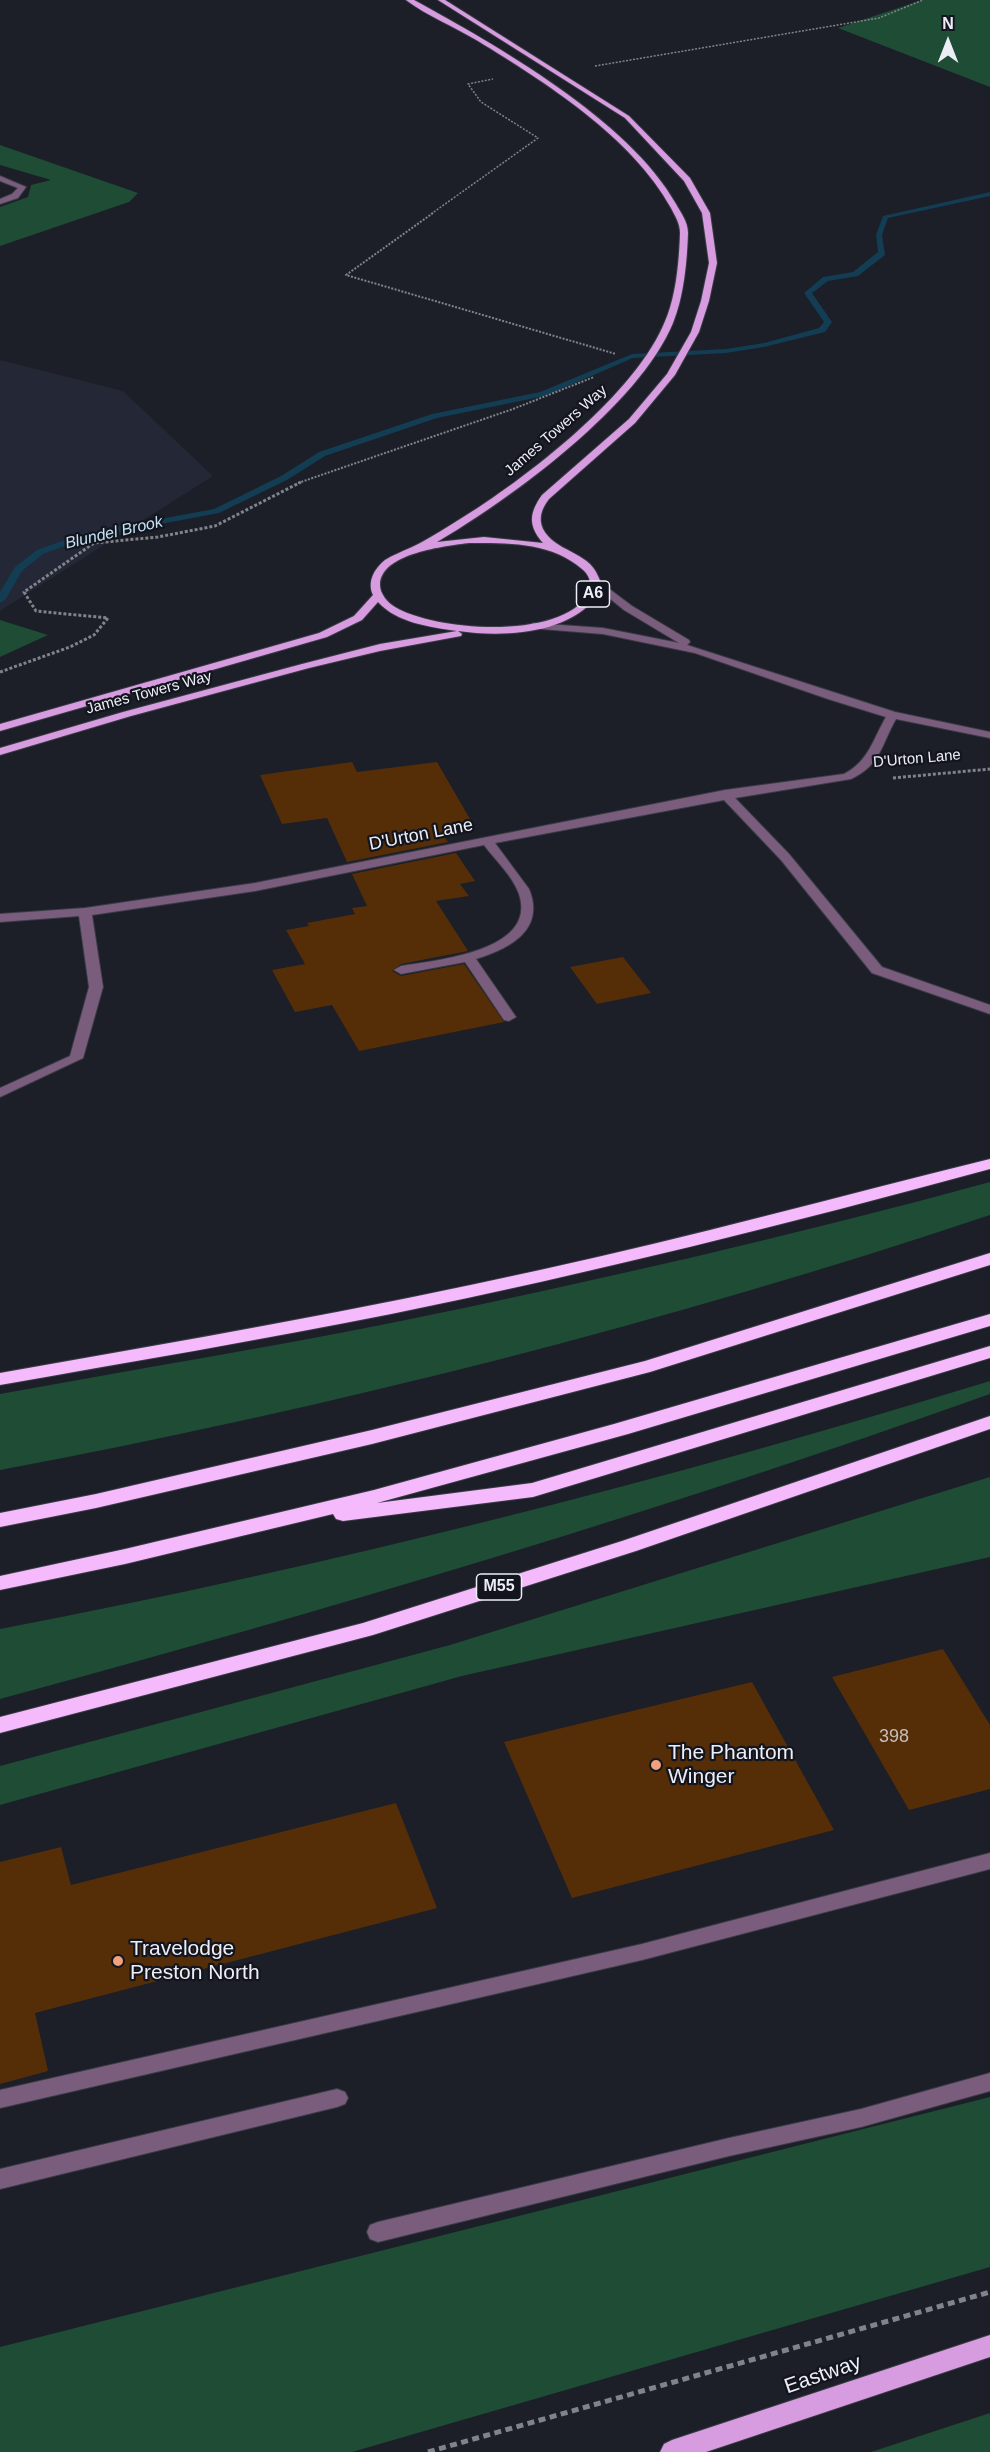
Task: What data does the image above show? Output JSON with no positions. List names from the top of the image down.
{
  "streets": {
    "highway": ["M55"],
    "main road": ["James Towers Way", "A6", "Eastway"],
    "street": ["D'Urton Lane"]
  },
  "crossings": [
    ["James Towers Way", "A6"],
    ["A6", "D'Urton Lane"]
  ],
  "water": ["Blundel Brook"],
  "places": ["The Phantom Winger", "Travelodge Preston North"],
  "house_numbers": ["398"],
  "north": "top"
}
